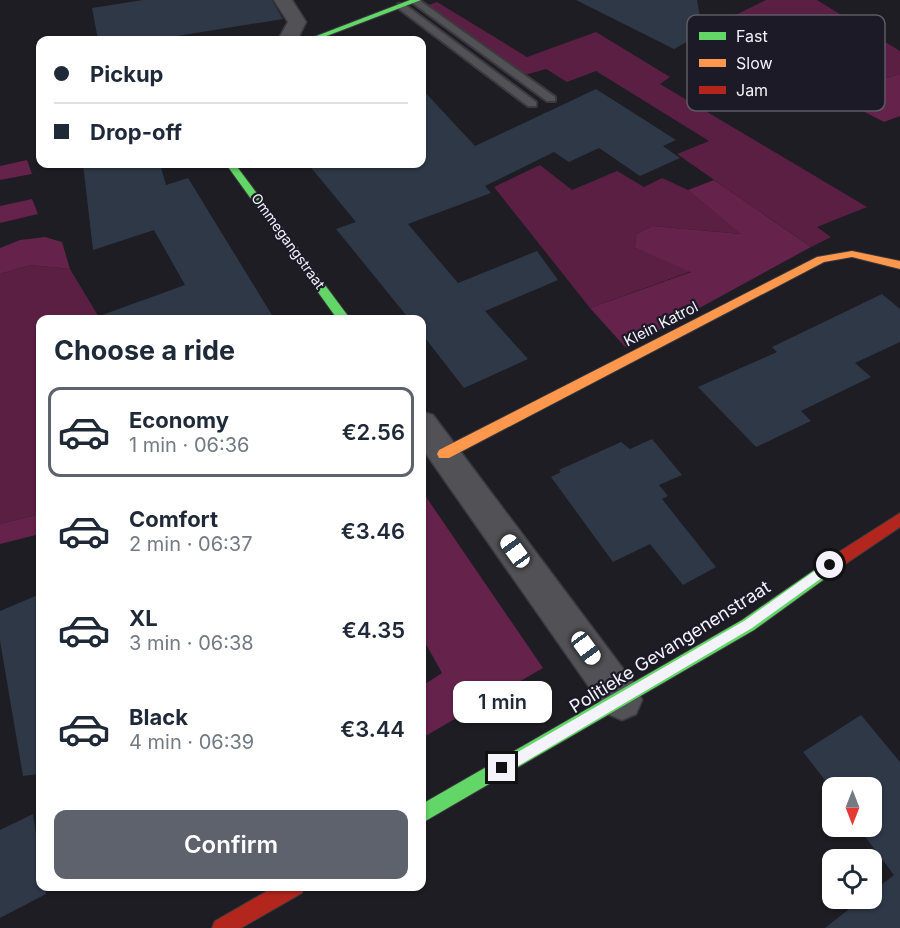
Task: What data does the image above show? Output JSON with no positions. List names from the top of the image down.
{
  "streets": {
    "street": ["Ommegangstraat", "Klein Katrol", "Politieke Gevangenenstraat"]
  },
  "legend": ["Fast", "Slow", "Jam"],
  "north": "bottom",
  "page": {
    "banner": ["Pickup", "Drop-off"],
    "heading": "Choose a ride",
    "list": [
      {
        "name": "Economy",
        "note": "1 min · 06:36",
        "value": "€2.56"
      },
      {
        "name": "Comfort",
        "note": "2 min · 06:37",
        "value": "€3.46"
      },
      {
        "name": "XL",
        "note": "3 min · 06:38",
        "value": "€4.35"
      },
      {
        "name": "Black",
        "note": "4 min · 06:39",
        "value": "€3.44"
      }
    ],
    "bubble": "1 min",
    "buttons": "Confirm"
  }
}
